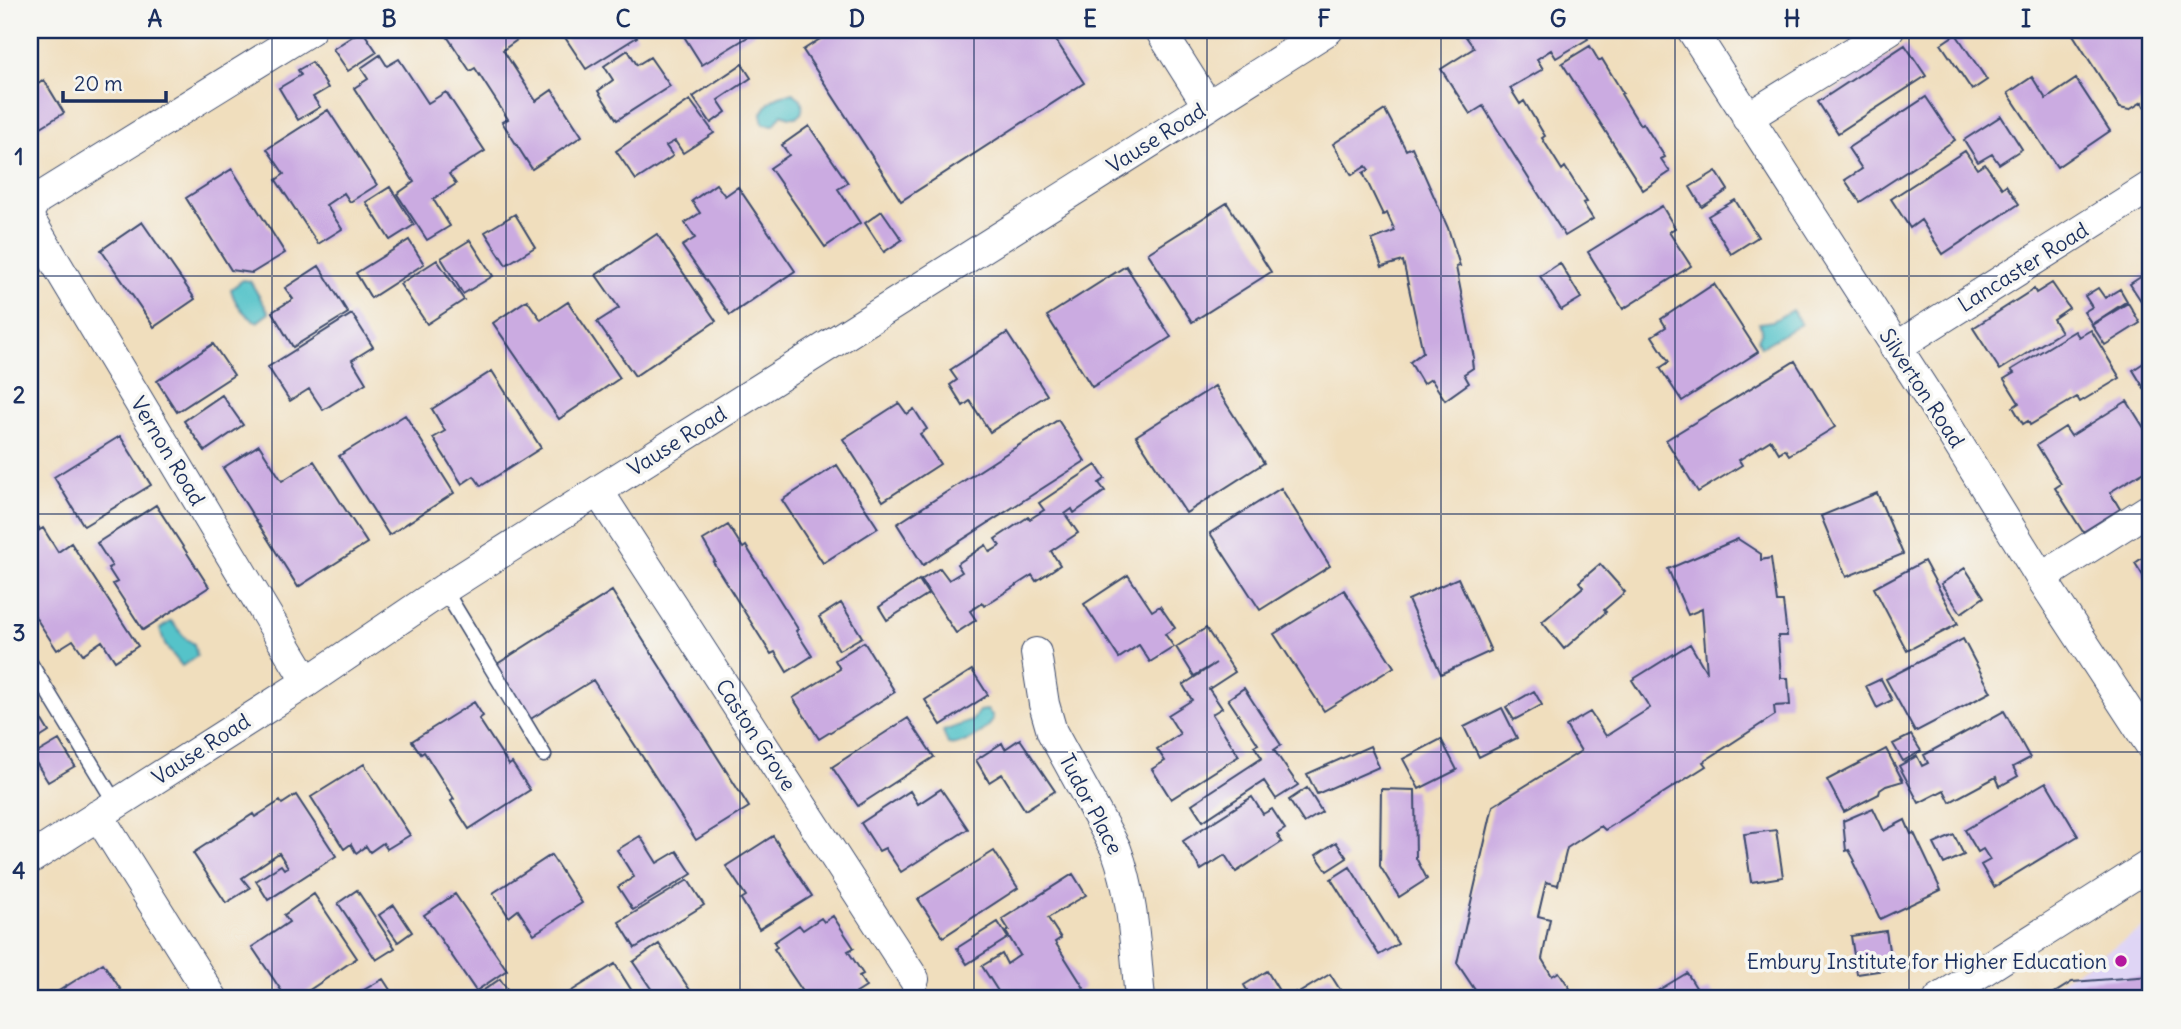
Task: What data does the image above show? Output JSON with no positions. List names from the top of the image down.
{
  "streets": {
    "street": [
      "Vause Road",
      "Lancaster Road",
      "Silverton Road",
      "Vernon Road",
      "Caston Grove",
      "Tudor Place"
    ]
  },
  "crossings": [
    ["Vause Road", "Vernon Road"],
    ["Vause Road", "Caston Grove"],
    ["Lancaster Road", "Silverton Road"]
  ],
  "places": ["Embury Institute for Higher Education"],
  "scale_bar": "20 m",
  "grid": {
    "columns": [
      "A",
      "B",
      "C",
      "D",
      "E",
      "F",
      "G",
      "H",
      "I"
    ],
    "rows": [
      "1",
      "2",
      "3",
      "4"
    ]
  }
}
